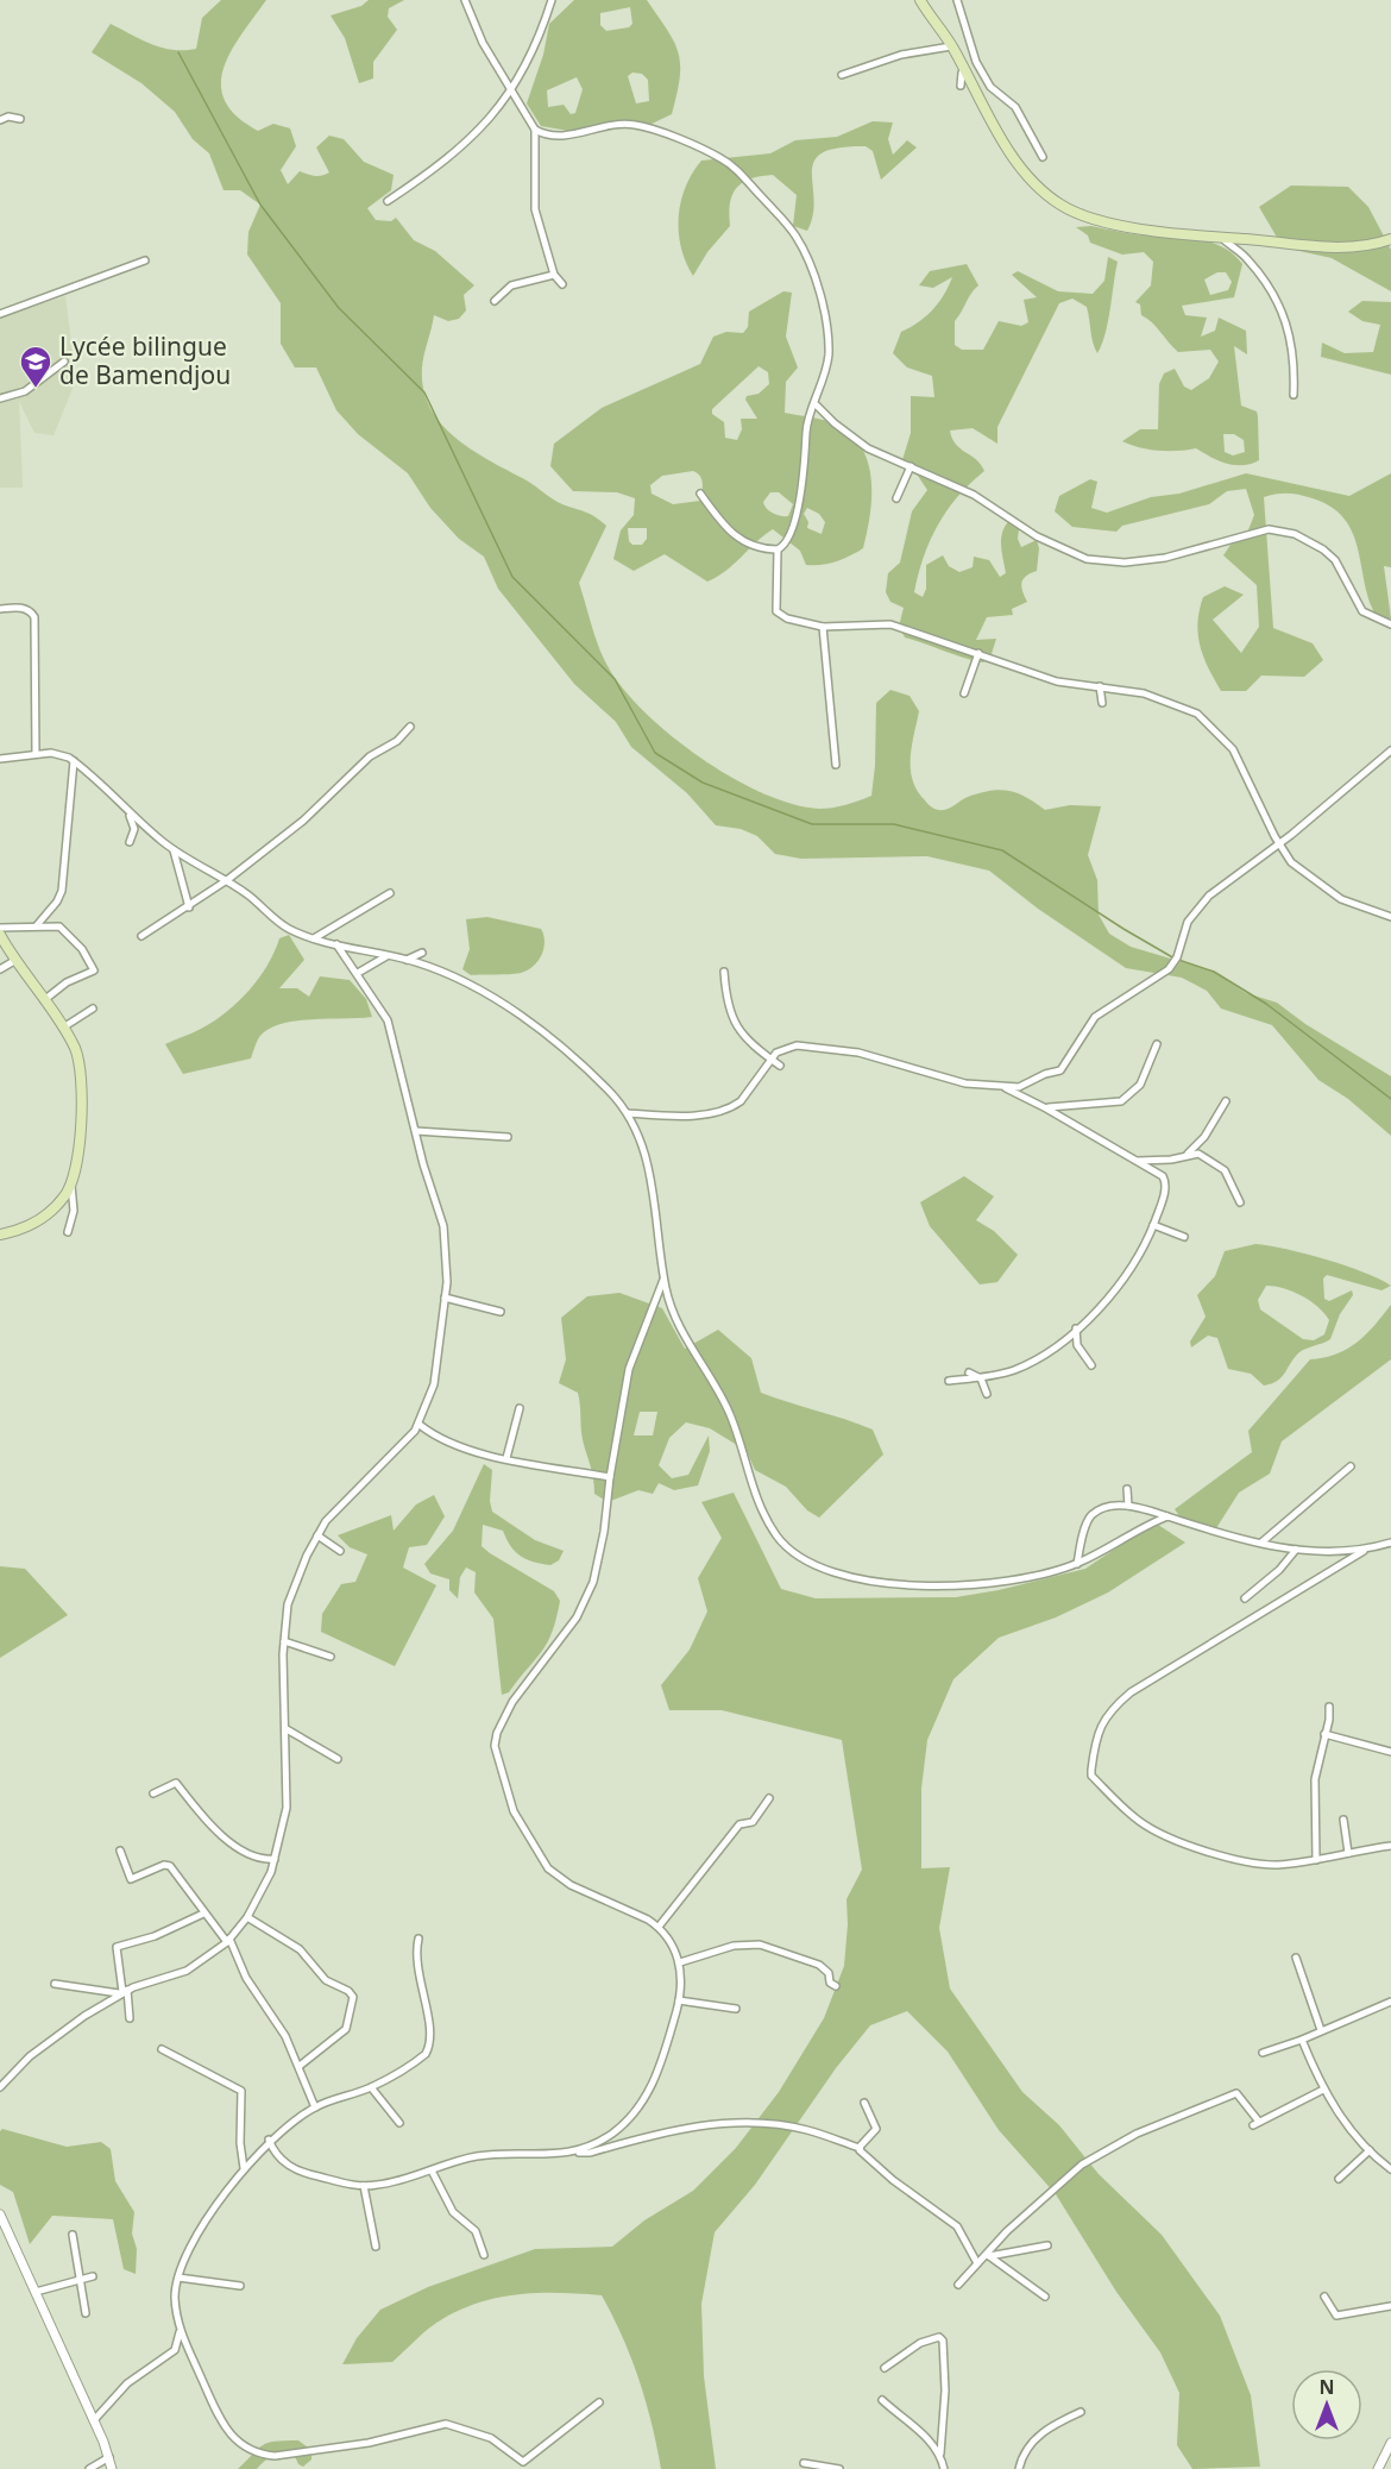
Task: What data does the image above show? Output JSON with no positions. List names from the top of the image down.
{
  "places": {
    "school or university": ["Lycée bilingue de Bamendjou"]
  },
  "north": "top"
}
